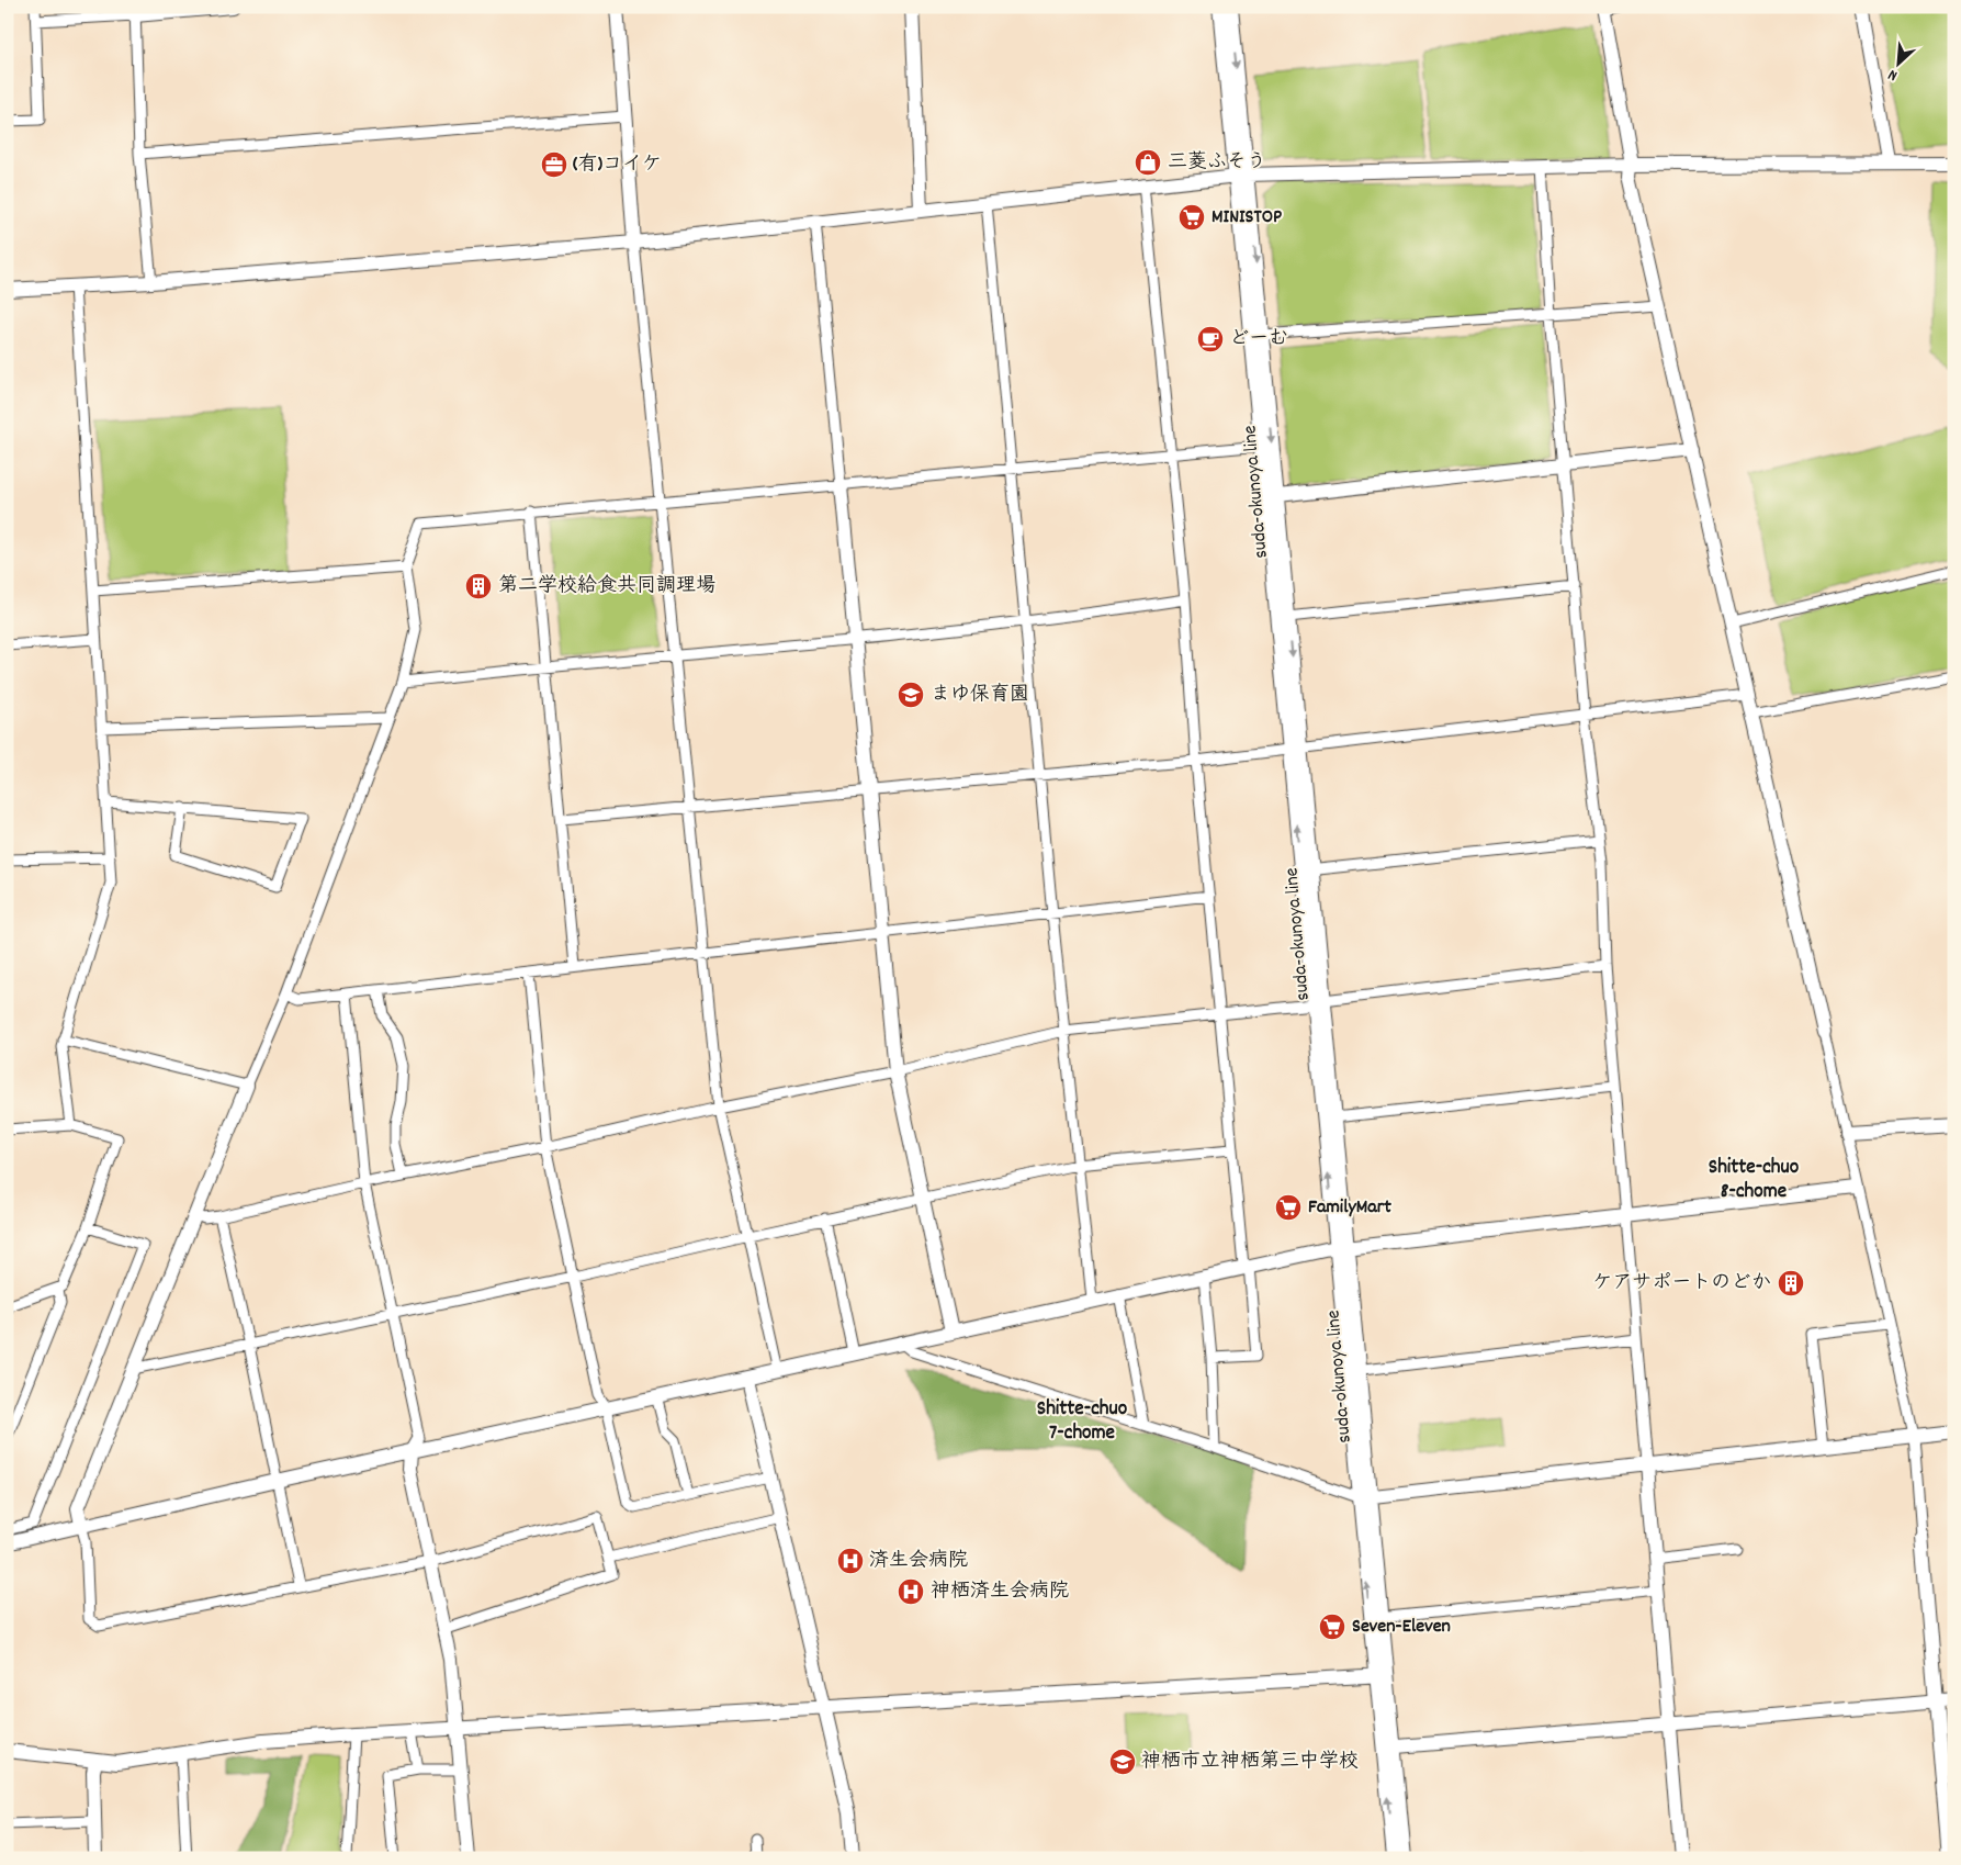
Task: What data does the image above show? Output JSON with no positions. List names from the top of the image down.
{
  "streets": {
    "street": ["suda-okunoya line"]
  },
  "districts": ["Shitte-chuo 8-chome", "Shitte-chuo 7-chome"],
  "places": {
    "shop": ["三菱ふそう"],
    "office": ["(有)コイケ"],
    "supermarket": ["MINISTOP", "FamilyMart", "Seven-Eleven"],
    "cafe": ["どーむ"],
    "building": ["第二学校給食共同調理場", "ケアサポートのどか"],
    "school or university": ["まゆ保育園", "神栖市立神栖第三中学校"],
    "hospital": ["済生会病院", "神栖済生会病院"]
  },
  "north": "bottom left"
}
